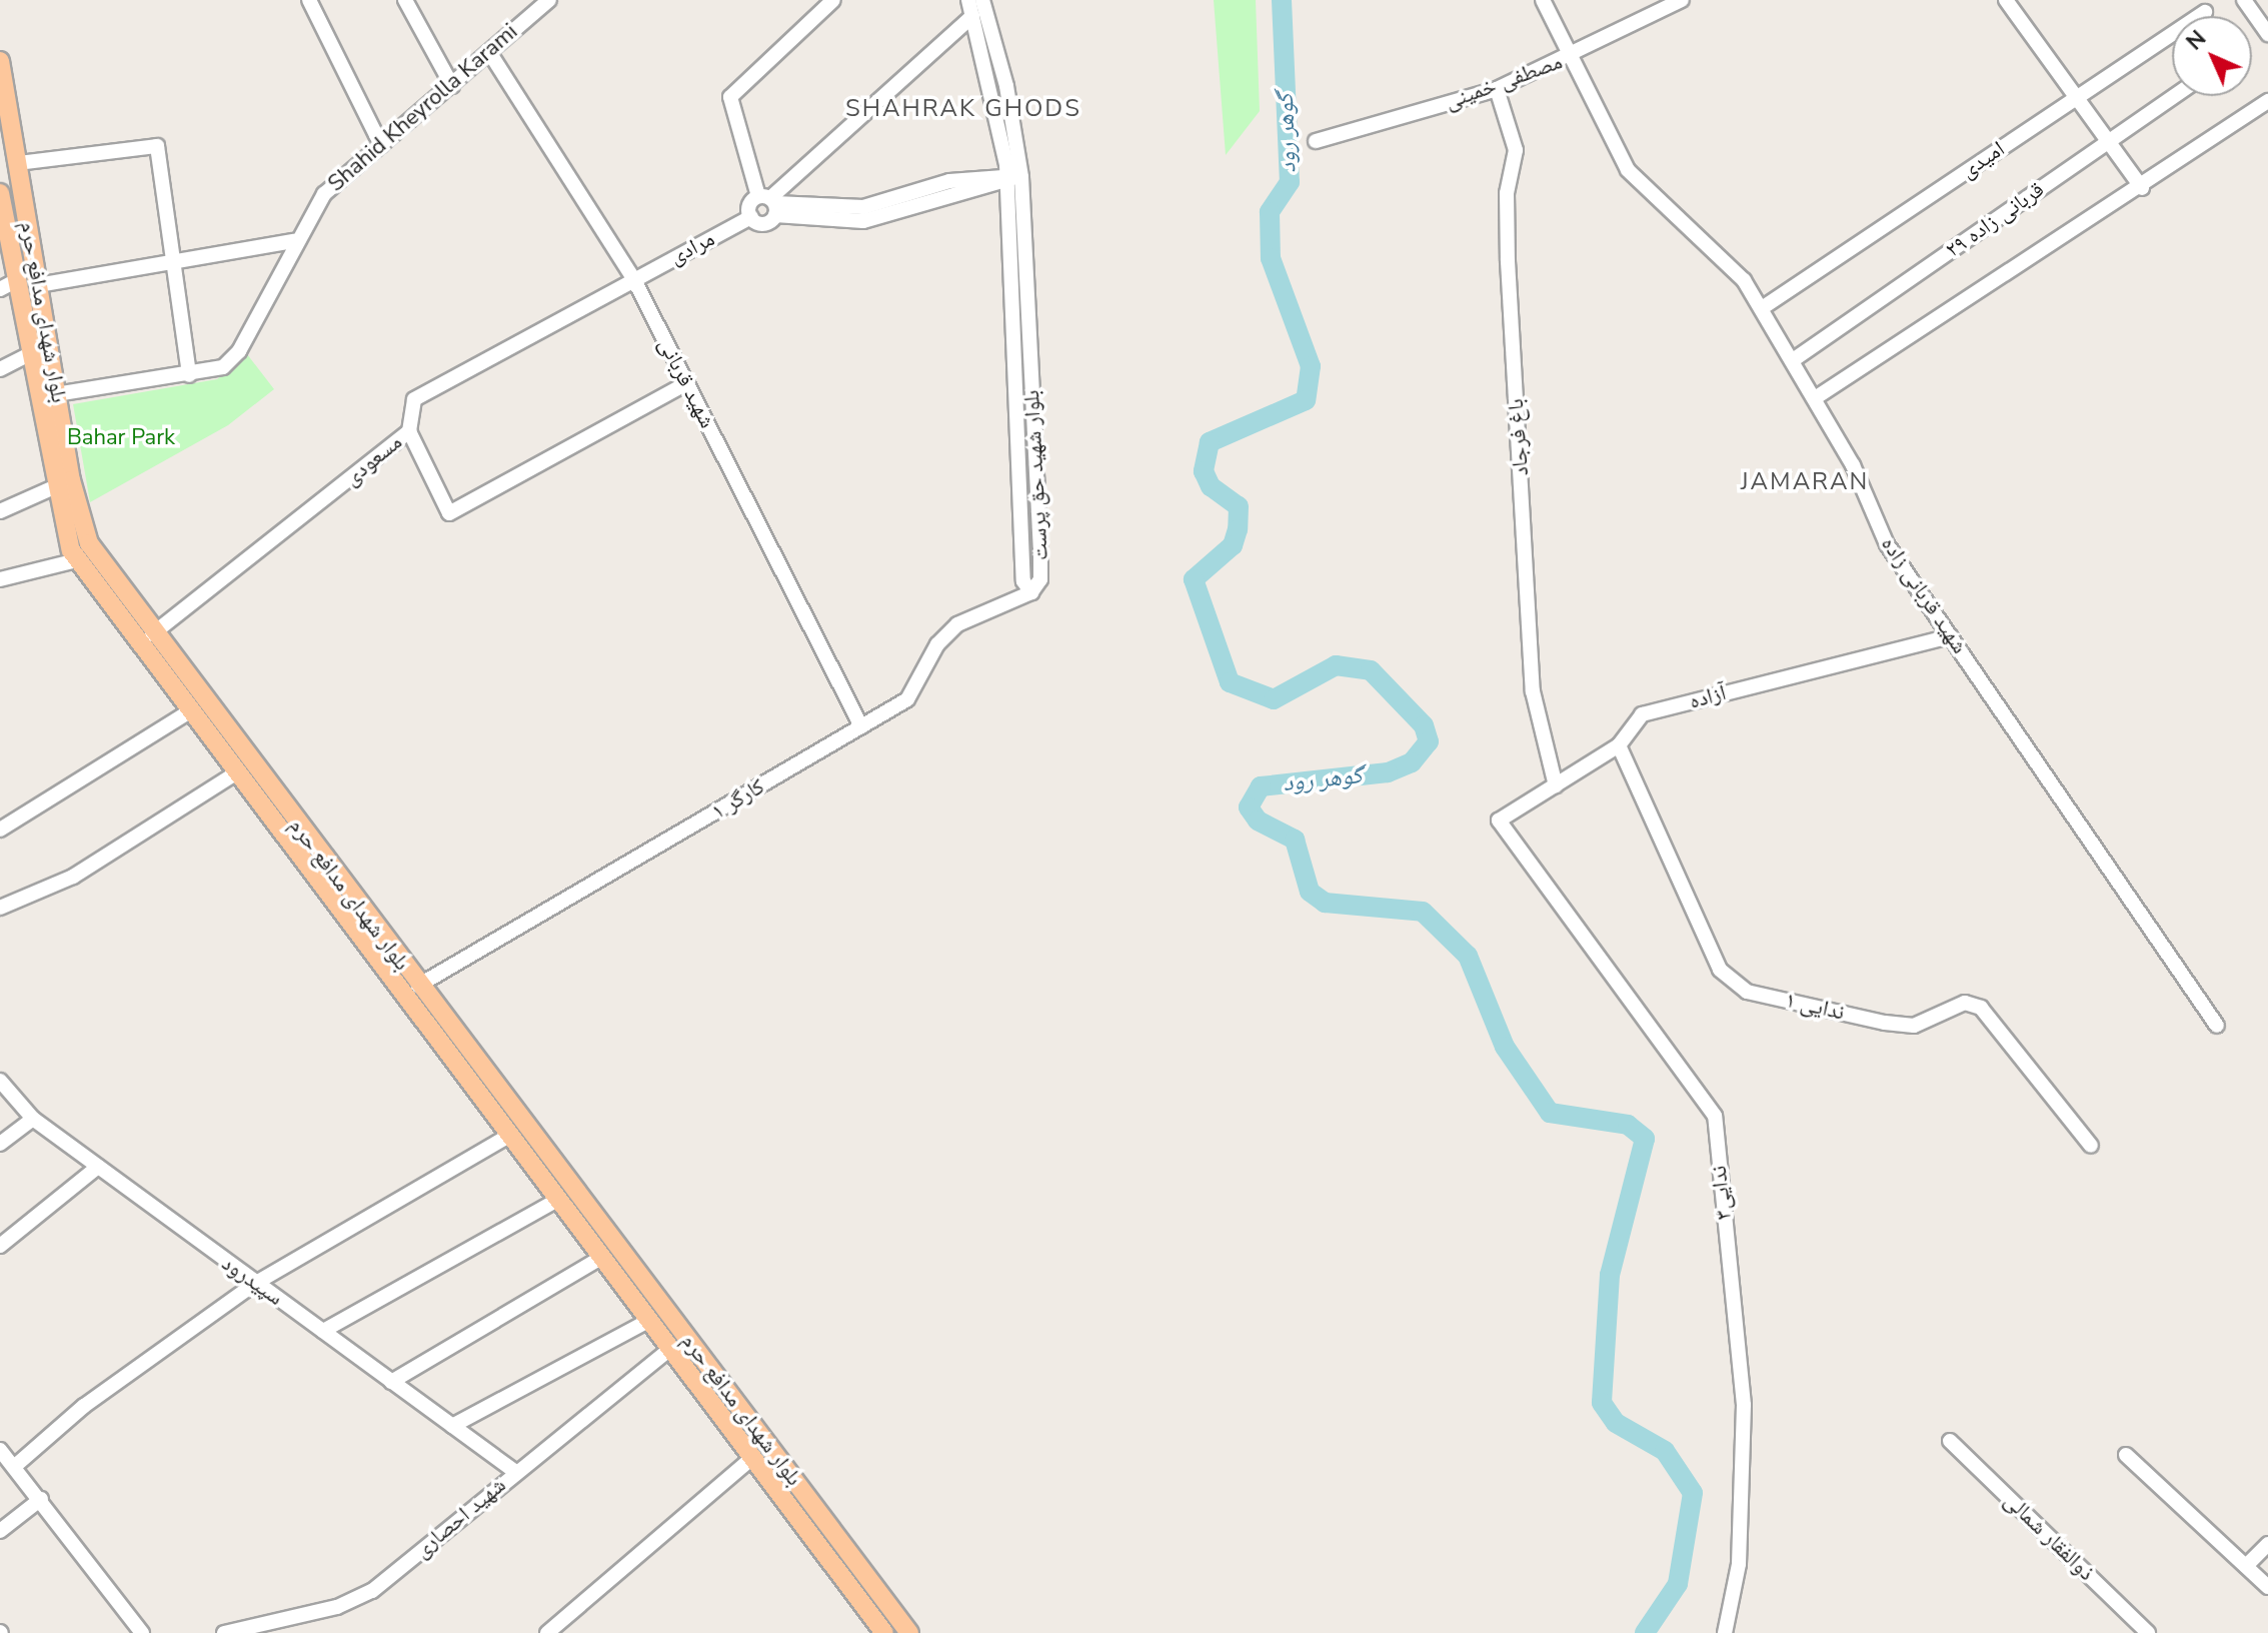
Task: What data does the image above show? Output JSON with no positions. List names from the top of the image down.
{
  "streets": {
    "main road": ["بلوار شهدای مدافع حرم"],
    "street": [
      "مصطفی خمینی",
      "Shahid Kheyrolla Karami",
      "امیدی",
      "قربانی زاده ۲۹",
      "مرادی",
      "شهید قربانی",
      "باغ فرجاد",
      "مسعودی",
      "بلوار شهید حق پرست",
      "شهید قربانی زاده",
      "آزاده",
      "کارگر ۱",
      "ندایی ۱",
      "ندایی۳",
      "سپیدرود",
      "شهید احصاری",
      "ذوالفقار شمالی"
    ]
  },
  "crossings": [
    ["مصطفی خمینی", "باغ فرجاد"],
    ["مصطفی خمینی", "شهید قربانی زاده"],
    ["Shahid Kheyrolla Karami", "بلوار شهدای مدافع حرم"],
    ["Shahid Kheyrolla Karami", "شهید قربانی"],
    ["امیدی", "شهید قربانی زاده"],
    ["قربانی زاده ۲۹", "شهید قربانی زاده"],
    ["مرادی", "شهید قربانی"],
    ["مرادی", "مسعودی"],
    ["بلوار شهدای مدافع حرم", "مسعودی"],
    ["بلوار شهدای مدافع حرم", "کارگر ۱"],
    ["بلوار شهدای مدافع حرم", "شهید احصاری"],
    ["شهید قربانی", "مسعودی"],
    ["شهید قربانی", "کارگر ۱"],
    ["باغ فرجاد", "آزاده"],
    ["بلوار شهید حق پرست", "کارگر ۱"],
    ["شهید قربانی زاده", "آزاده"],
    ["آزاده", "ندایی ۱"],
    ["آزاده", "ندایی۳"],
    ["سپیدرود", "شهید احصاری"]
  ],
  "districts": ["SHAHRAK GHODS", "JAMARAN"],
  "water": ["گوهر رود"],
  "parks": ["Bahar Park"],
  "north": "top left"
}
